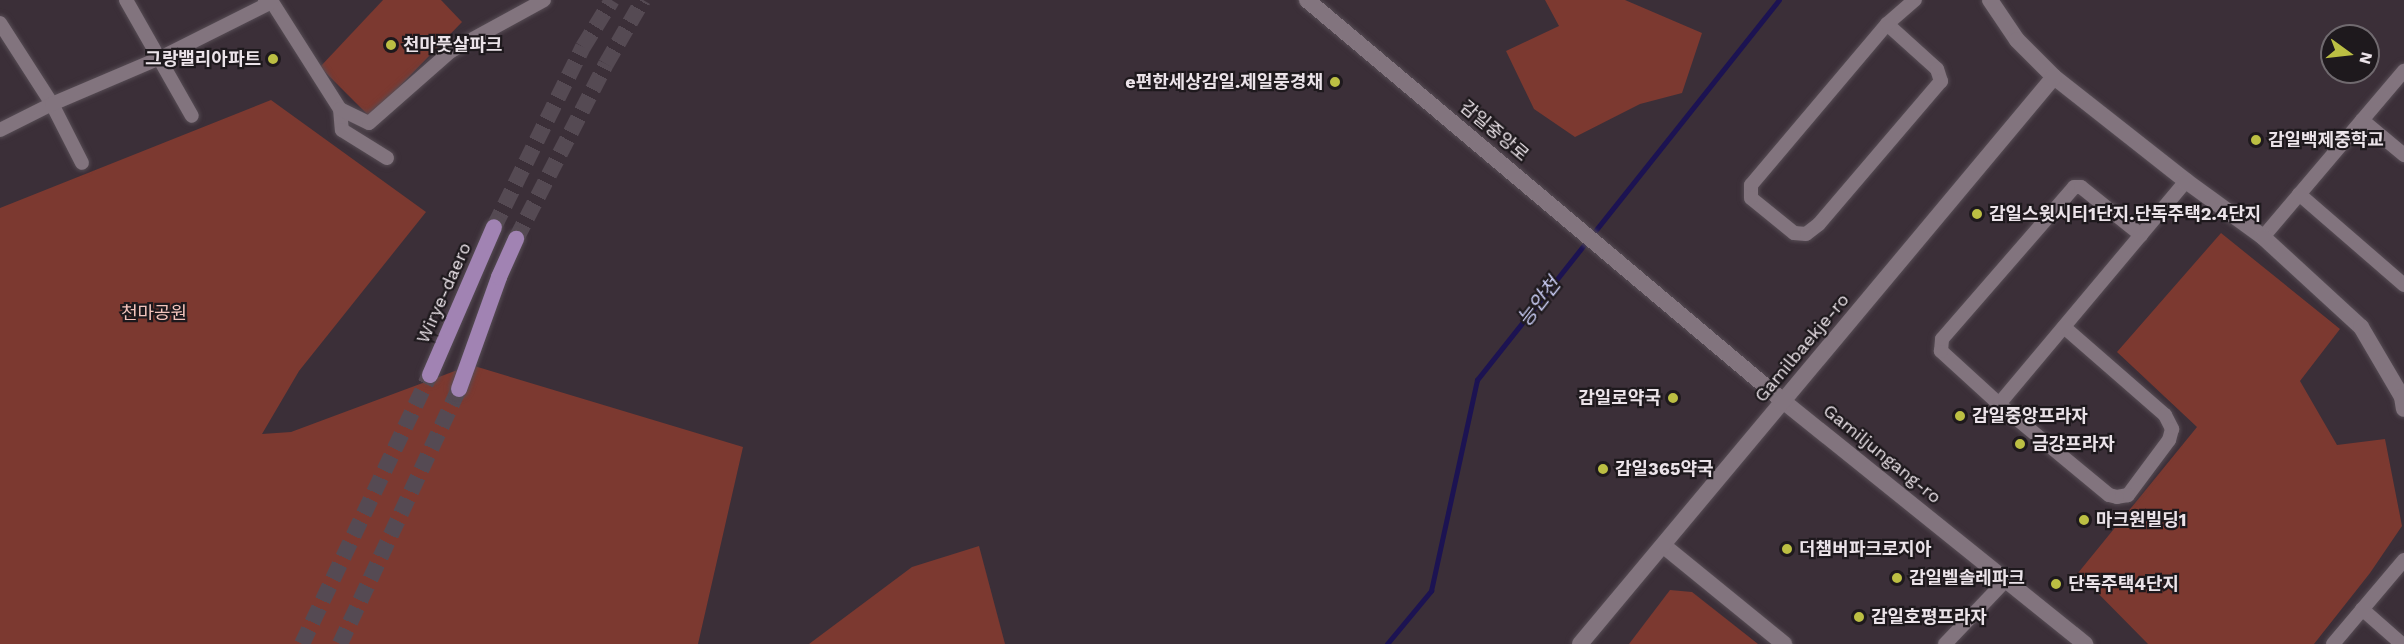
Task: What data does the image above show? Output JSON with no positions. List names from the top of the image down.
{
  "streets": {
    "main road": [
      "감일중앙로",
      "Wirye-daero",
      "Gamilbaekje-ro",
      "Gamiljungang-ro"
    ]
  },
  "crossings": [
    ["감일중앙로", "Gamiljungang-ro"],
    ["Gamilbaekje-ro", "Gamiljungang-ro"]
  ],
  "water": ["능안천"],
  "parks": ["천마공원"],
  "places": [
    "천마풋살파크",
    "그랑밸리아파트",
    "e편한세상감일.제일풍경채",
    "감일백제중학교",
    "감일스윗시티1단지.단독주택2.4단지",
    "감일로약국",
    "감일중앙프라자",
    "금강프라자",
    "감일365약국",
    "마크원빌딩1",
    "더챔버파크로지아",
    "감일벨솔레파크",
    "단독주택4단지",
    "감일호평프라자"
  ],
  "north": "right"
}
